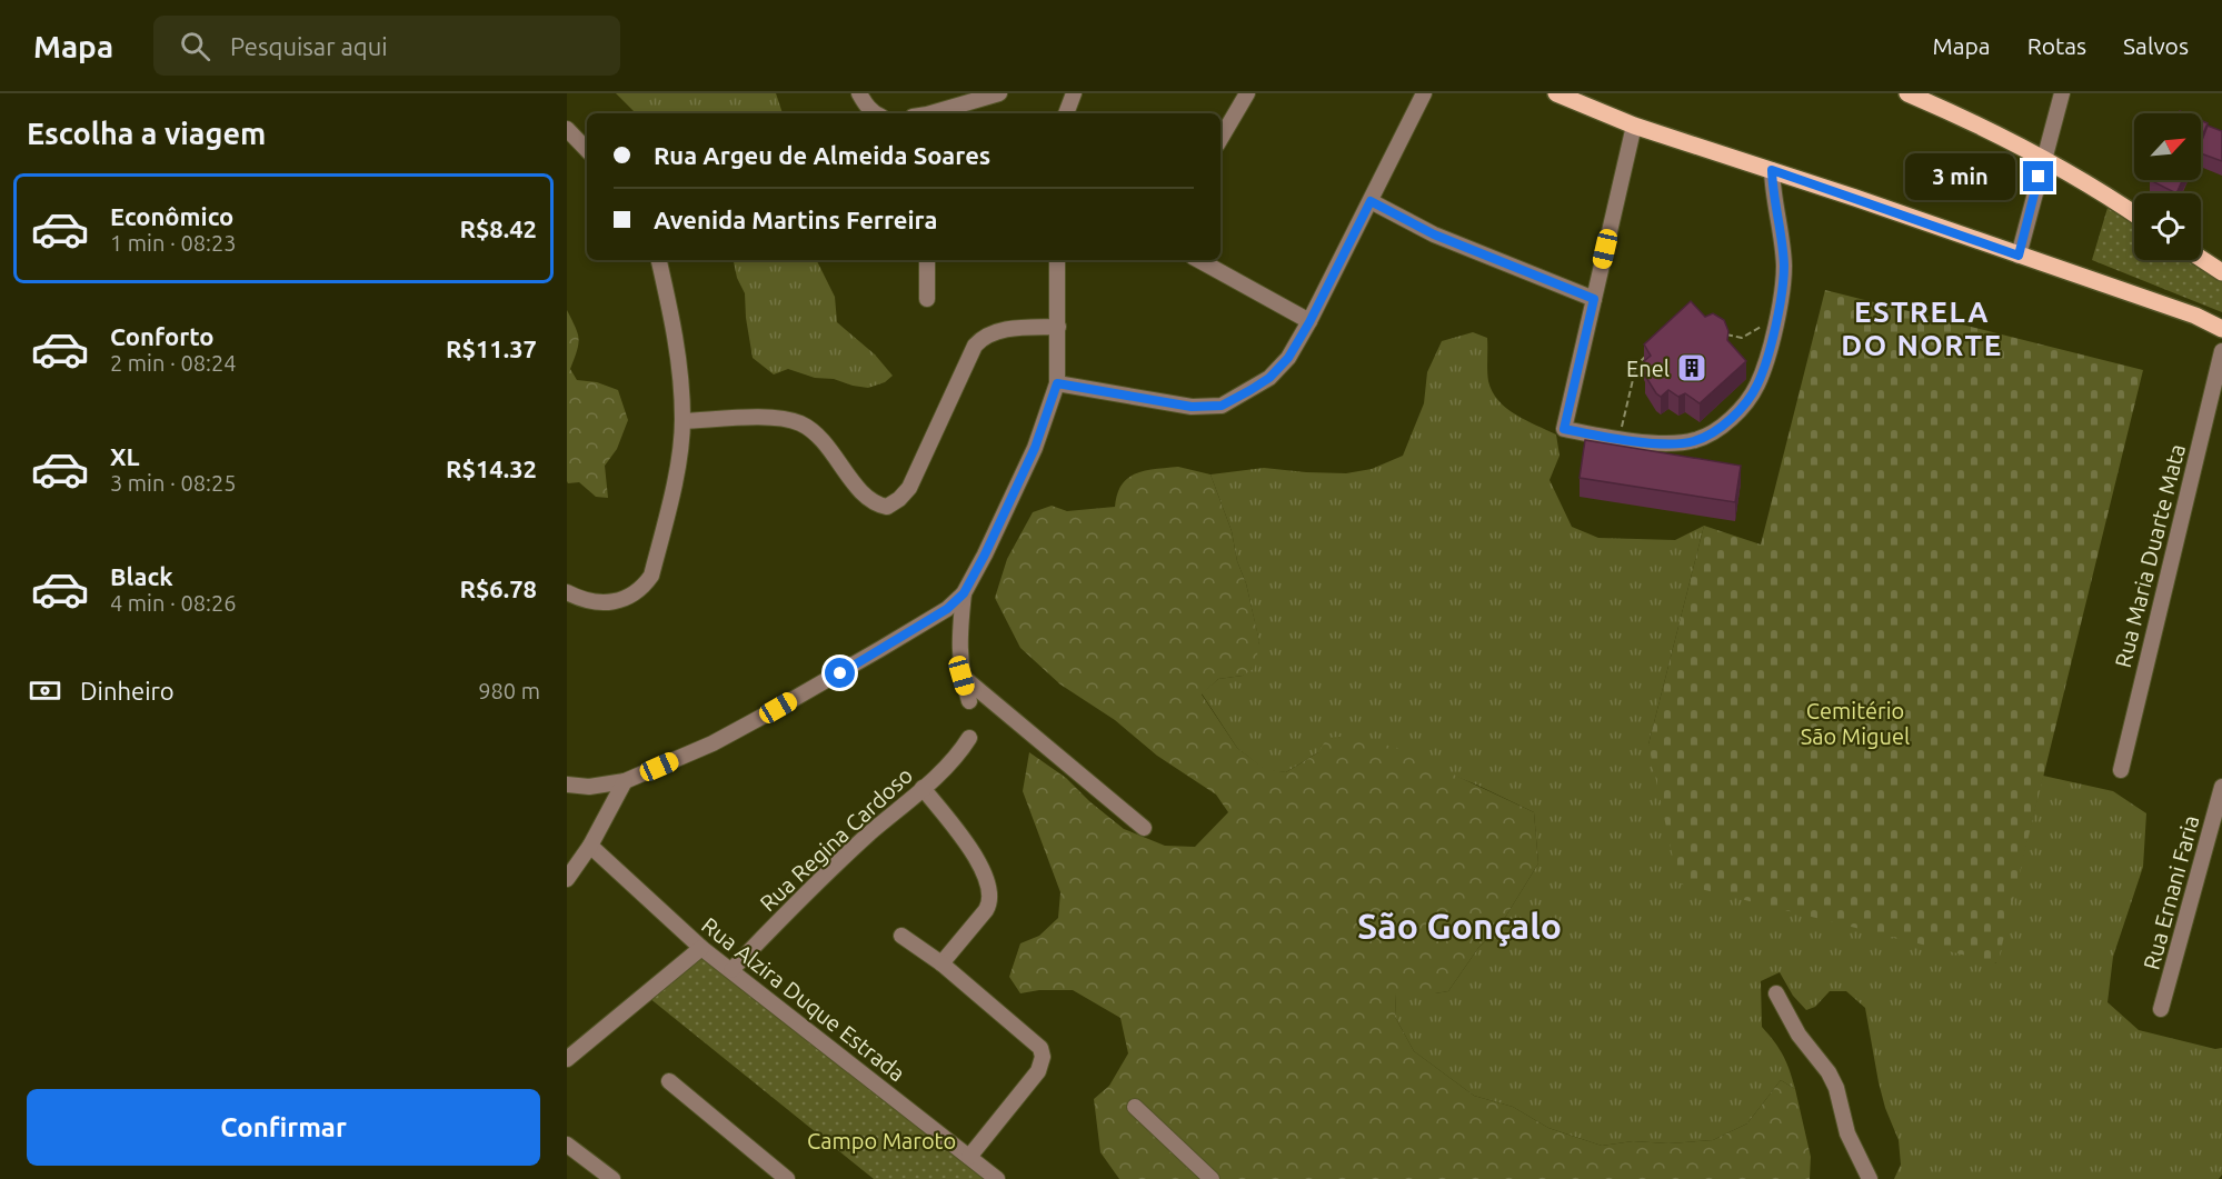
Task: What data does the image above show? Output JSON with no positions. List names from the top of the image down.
{
  "streets": {
    "street": [
      "Rua Maria Duarte Mata",
      "Rua Regina Cardoso",
      "Rua Ernani Faria",
      "Rua Alzira Duque Estrada"
    ]
  },
  "crossings": [
    ["Rua Regina Cardoso", "Rua Alzira Duque Estrada"]
  ],
  "districts": ["ESTRELA DO NORTE", "São Gonçalo"],
  "parks": ["Cemitério São Miguel", "Campo Maroto"],
  "places": {
    "building": ["Enel"]
  },
  "north": "top right",
  "page": {
    "header": "Mapa",
    "search": "Pesquisar aqui",
    "nav": ["Mapa", "Rotas", "Salvos"],
    "heading": "Escolha a viagem",
    "banner": ["Rua Argeu de Almeida Soares", "Avenida Martins Ferreira"],
    "bubble": "3 min",
    "list": [
      {
        "name": "Econômico",
        "note": "1 min · 08:23",
        "value": "R$8.42"
      },
      {
        "name": "Conforto",
        "note": "2 min · 08:24",
        "value": "R$11.37"
      },
      {
        "name": "XL",
        "note": "3 min · 08:25",
        "value": "R$14.32"
      },
      {
        "name": "Black",
        "note": "4 min · 08:26",
        "value": "R$6.78"
      }
    ],
    "pay": ["Dinheiro", "980 m"],
    "buttons": "Confirmar"
  }
}
